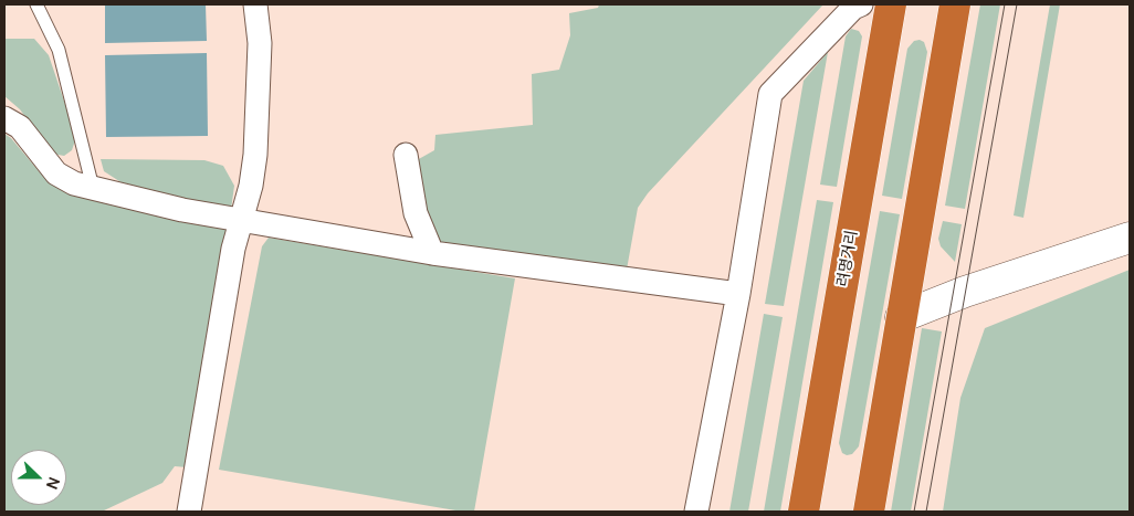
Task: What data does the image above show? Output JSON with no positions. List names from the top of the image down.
{
  "streets": {
    "highway": ["려명거리"]
  },
  "north": "right"
}
